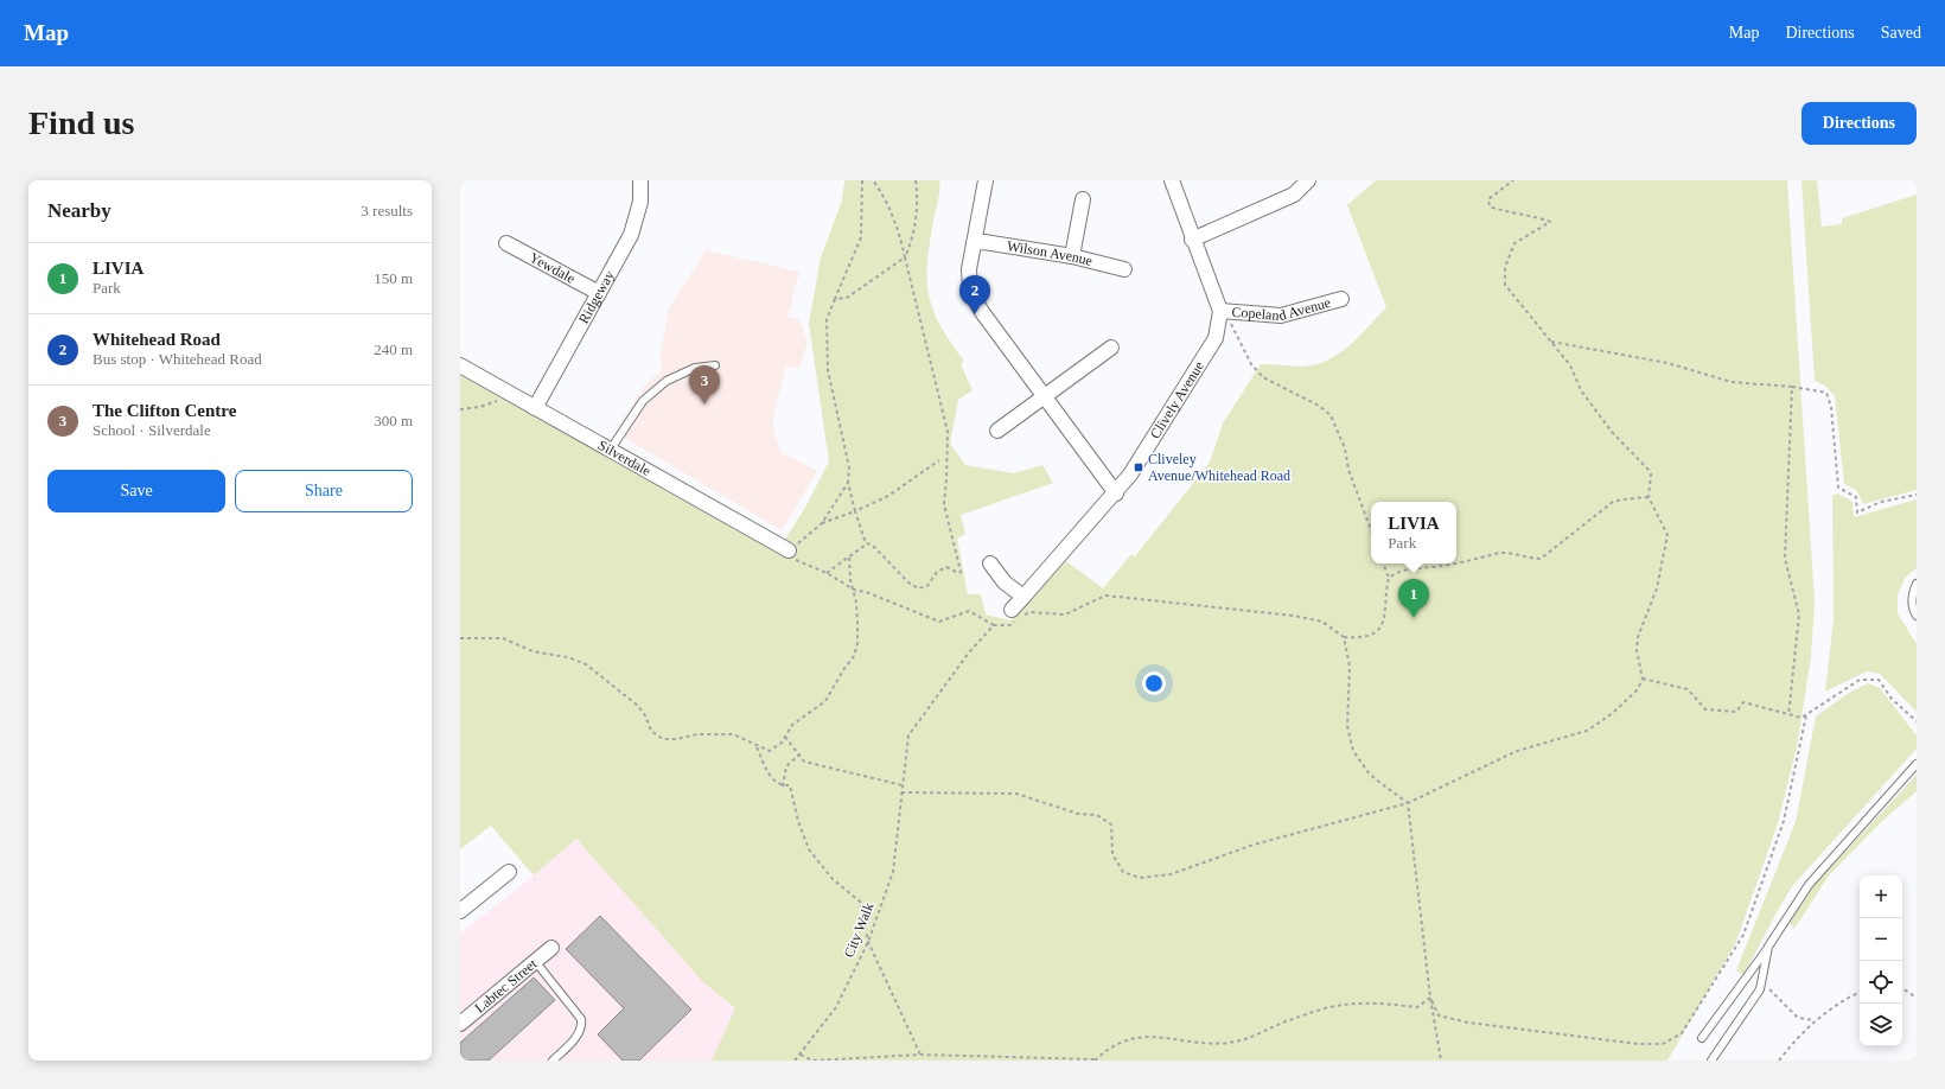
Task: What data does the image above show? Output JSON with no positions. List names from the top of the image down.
{
  "streets": {
    "street": [
      "Wilson Avenue",
      "Yewdale",
      "Ridgeway",
      "Copeland Avenue",
      "Clively Avenue",
      "Silverdale",
      "Labtec Street"
    ],
    "path": ["City Walk"]
  },
  "crossings": [
    ["Yewdale", "Ridgeway"],
    ["Ridgeway", "Silverdale"],
    ["Copeland Avenue", "Clively Avenue"]
  ],
  "places": {
    "transit": ["Cliveley Avenue/Whitehead Road"]
  },
  "page": {
    "header": "Map",
    "nav": ["Map", "Directions", "Saved"],
    "buttons": [
      "Directions",
      ["Save", "Share"]
    ],
    "title": "Find us",
    "heading": ["Nearby", "3 results"],
    "list": [
      {
        "mark": "1",
        "name": "LIVIA",
        "note": "Park",
        "value": "150 m"
      },
      {
        "mark": "2",
        "name": "Whitehead Road",
        "note": "Bus stop · Whitehead Road",
        "value": "240 m"
      },
      {
        "mark": "3",
        "name": "The Clifton Centre",
        "note": "School · Silverdale",
        "value": "300 m"
      }
    ],
    "pins": ["2", "3", "1"],
    "popup": ["LIVIA", "Park"],
    "map_buttons": ["+", "−"]
  }
}
